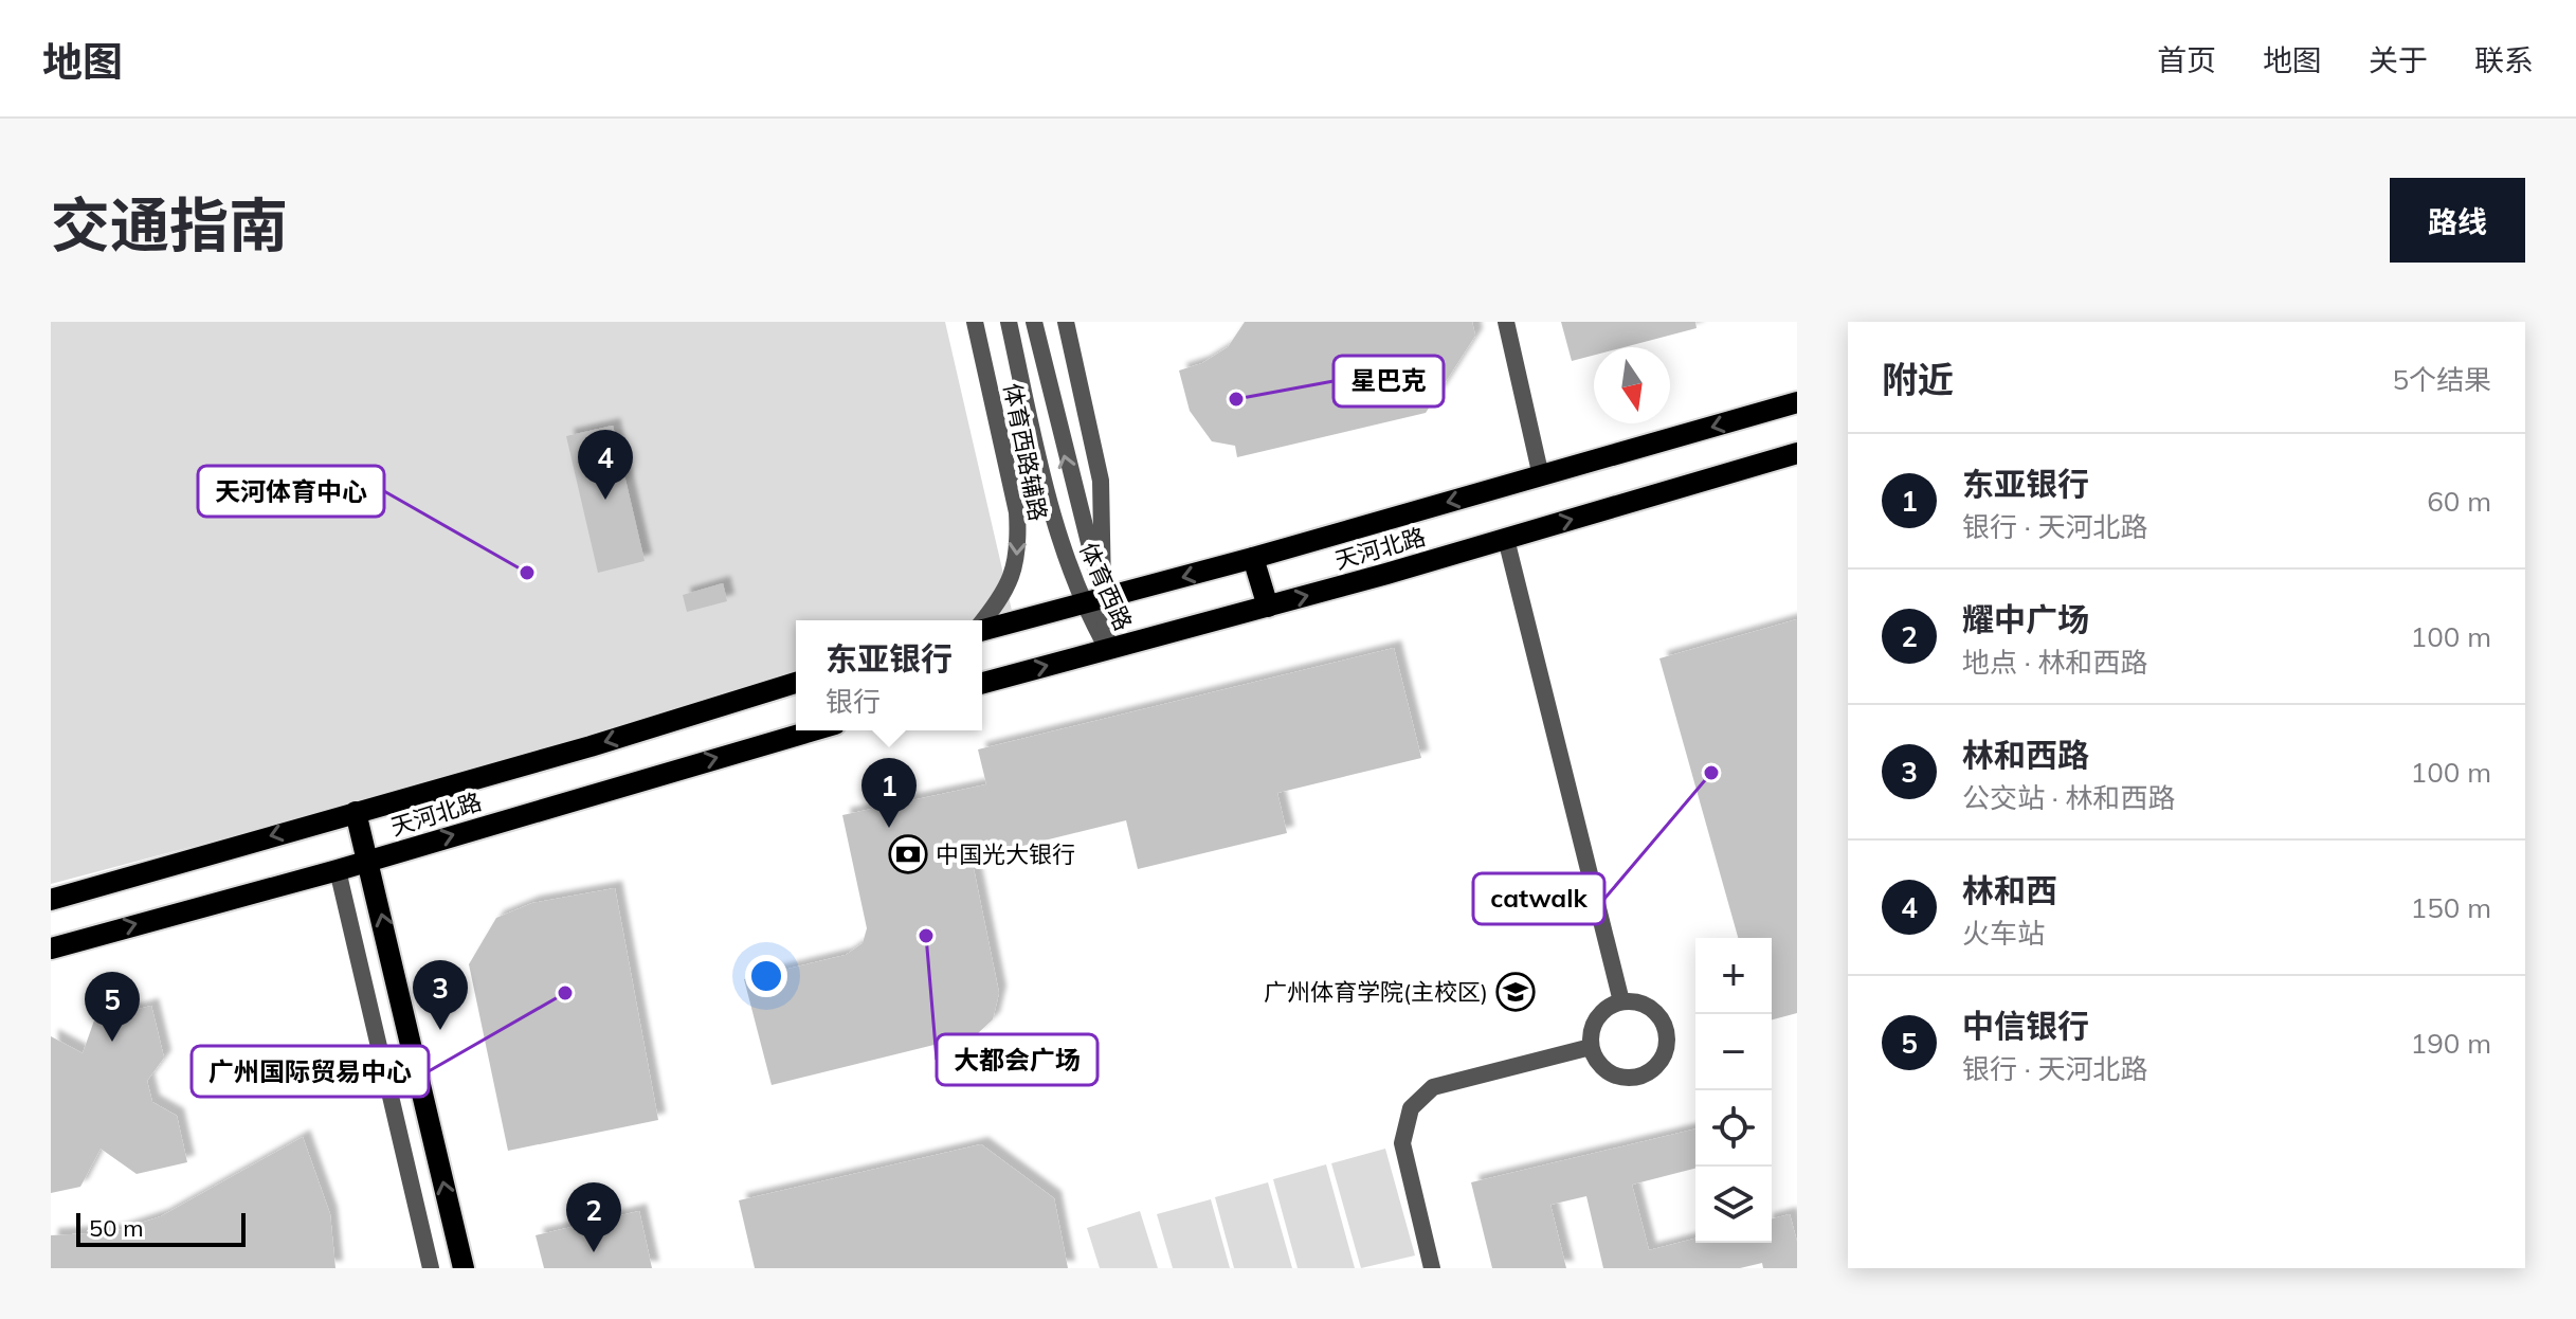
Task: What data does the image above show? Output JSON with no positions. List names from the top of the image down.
{
  "streets": {
    "main road": ["天河北路"],
    "street": ["体育西路辅路", "体育西路"]
  },
  "crossings": [
    ["天河北路", "体育西路"]
  ],
  "places": {
    "other": [
      "星巴克",
      "天河体育中心",
      "catwalk",
      "大都会广场",
      "广州国际贸易中心"
    ],
    "bank": ["中国光大银行"],
    "school or university": ["广州体育学院(主校区)"]
  },
  "scale_bar": "50 m",
  "north": "bottom",
  "page": {
    "header": "地图",
    "nav": [
      "首页",
      "地图",
      "关于",
      "联系"
    ],
    "title": "交通指南",
    "buttons": "路线",
    "heading": ["附近", "5个结果"],
    "pins": [
      "4",
      "1",
      "3",
      "5",
      "2"
    ],
    "list": [
      {
        "mark": "1",
        "name": "东亚银行",
        "note": "银行 · 天河北路",
        "value": "60 m"
      },
      {
        "mark": "2",
        "name": "耀中广场",
        "note": "地点 · 林和西路",
        "value": "100 m"
      },
      {
        "mark": "3",
        "name": "林和西路",
        "note": "公交站 · 林和西路",
        "value": "100 m"
      },
      {
        "mark": "4",
        "name": "林和西",
        "note": "火车站",
        "value": "150 m"
      },
      {
        "mark": "5",
        "name": "中信银行",
        "note": "银行 · 天河北路",
        "value": "190 m"
      }
    ],
    "popup": ["东亚银行", "银行"],
    "map_buttons": ["+", "−"],
    "scale": "50 m"
  }
}
